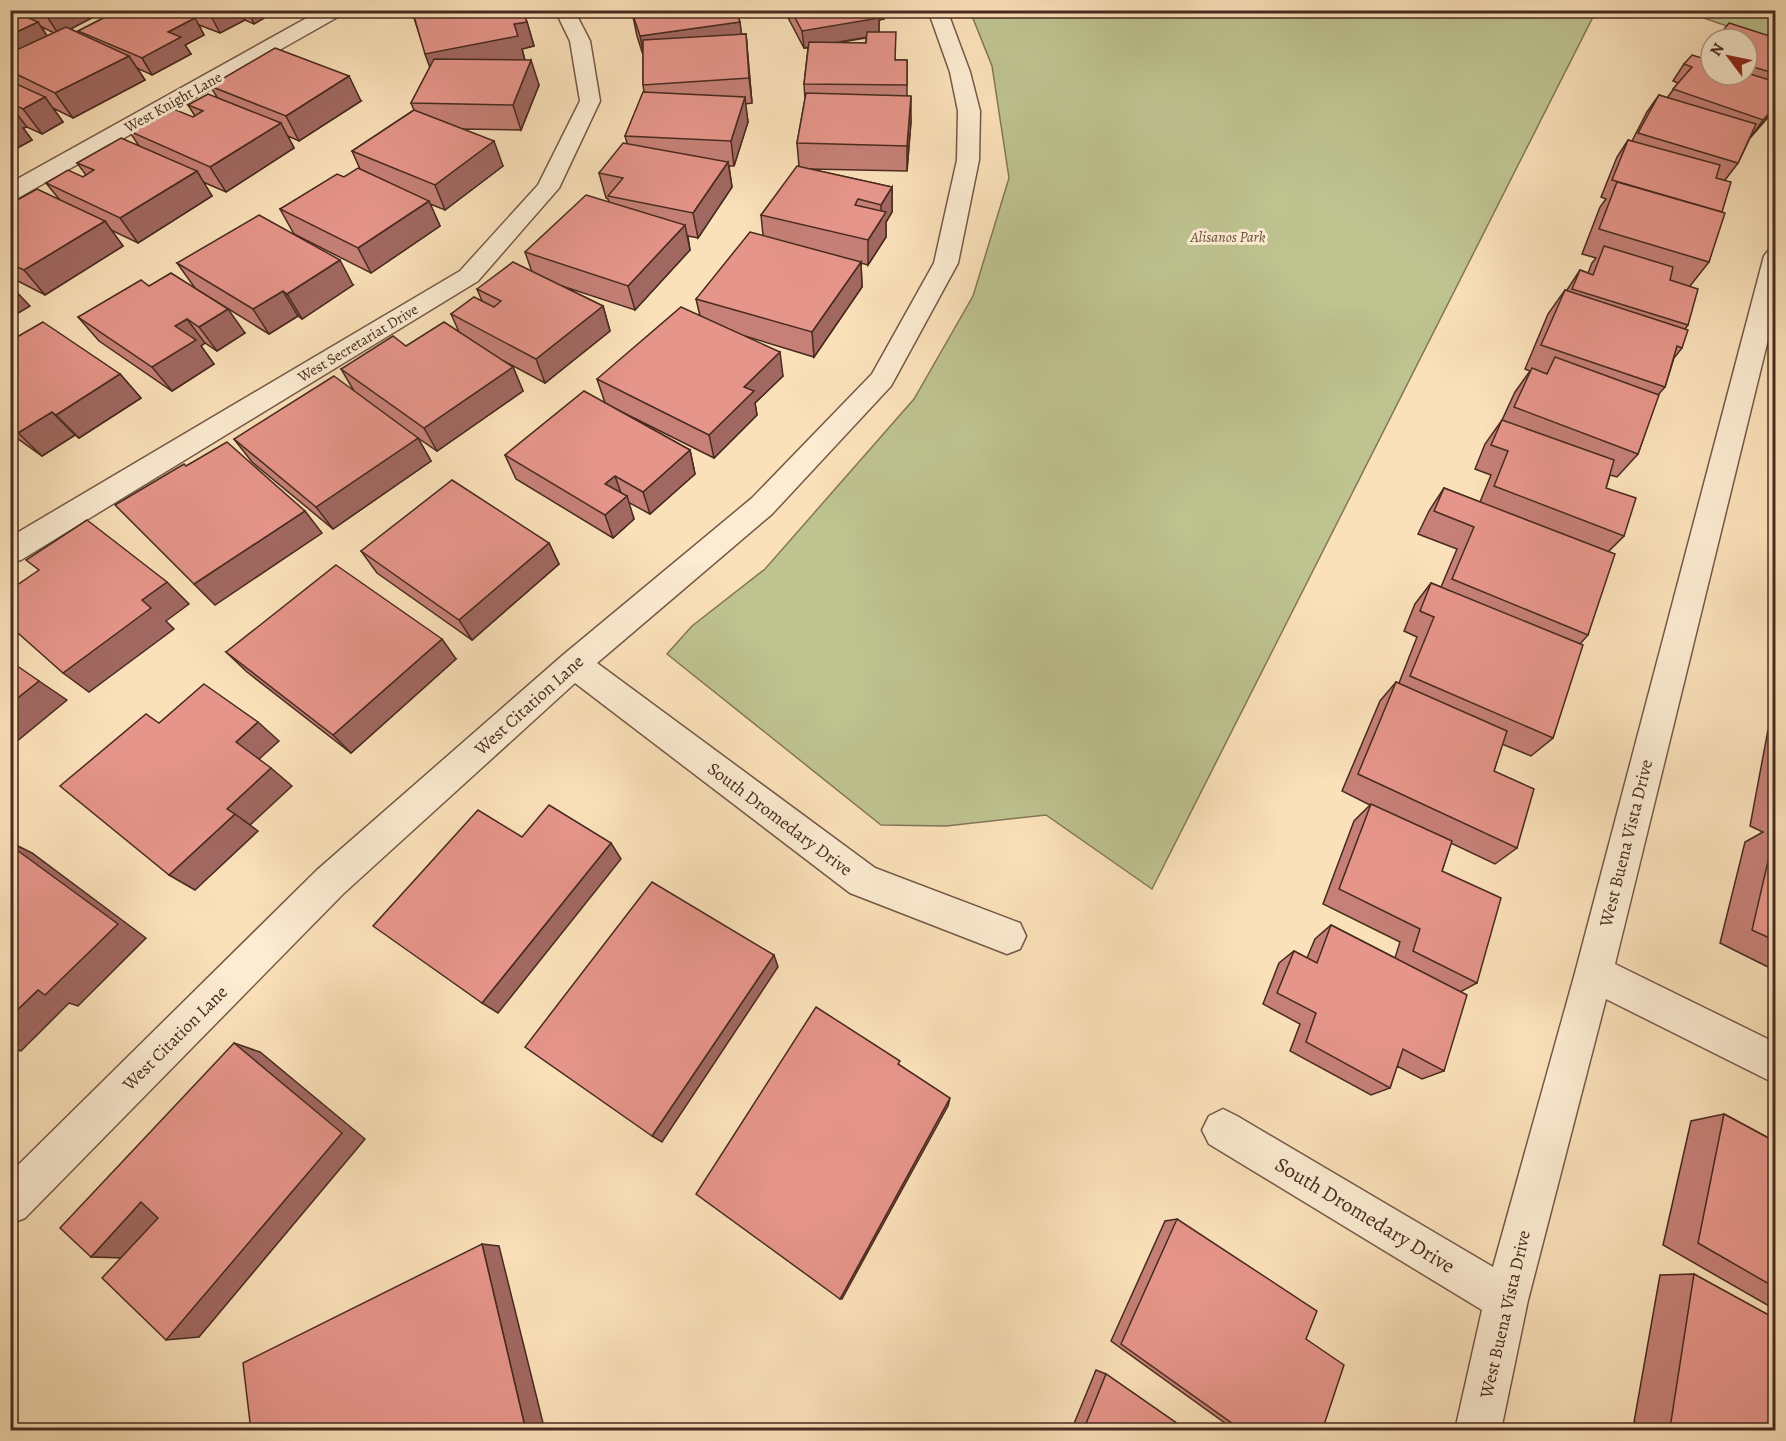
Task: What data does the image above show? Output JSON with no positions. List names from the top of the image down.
{
  "streets": {
    "street": [
      "West Knight Lane",
      "West Secretariat Drive",
      "West Citation Lane",
      "South Dromedary Drive",
      "West Buena Vista Drive"
    ]
  },
  "crossings": [
    ["West Citation Lane", "South Dromedary Drive"],
    ["South Dromedary Drive", "West Buena Vista Drive"]
  ],
  "parks": ["Alisanos Park"],
  "north": "top left"
}
